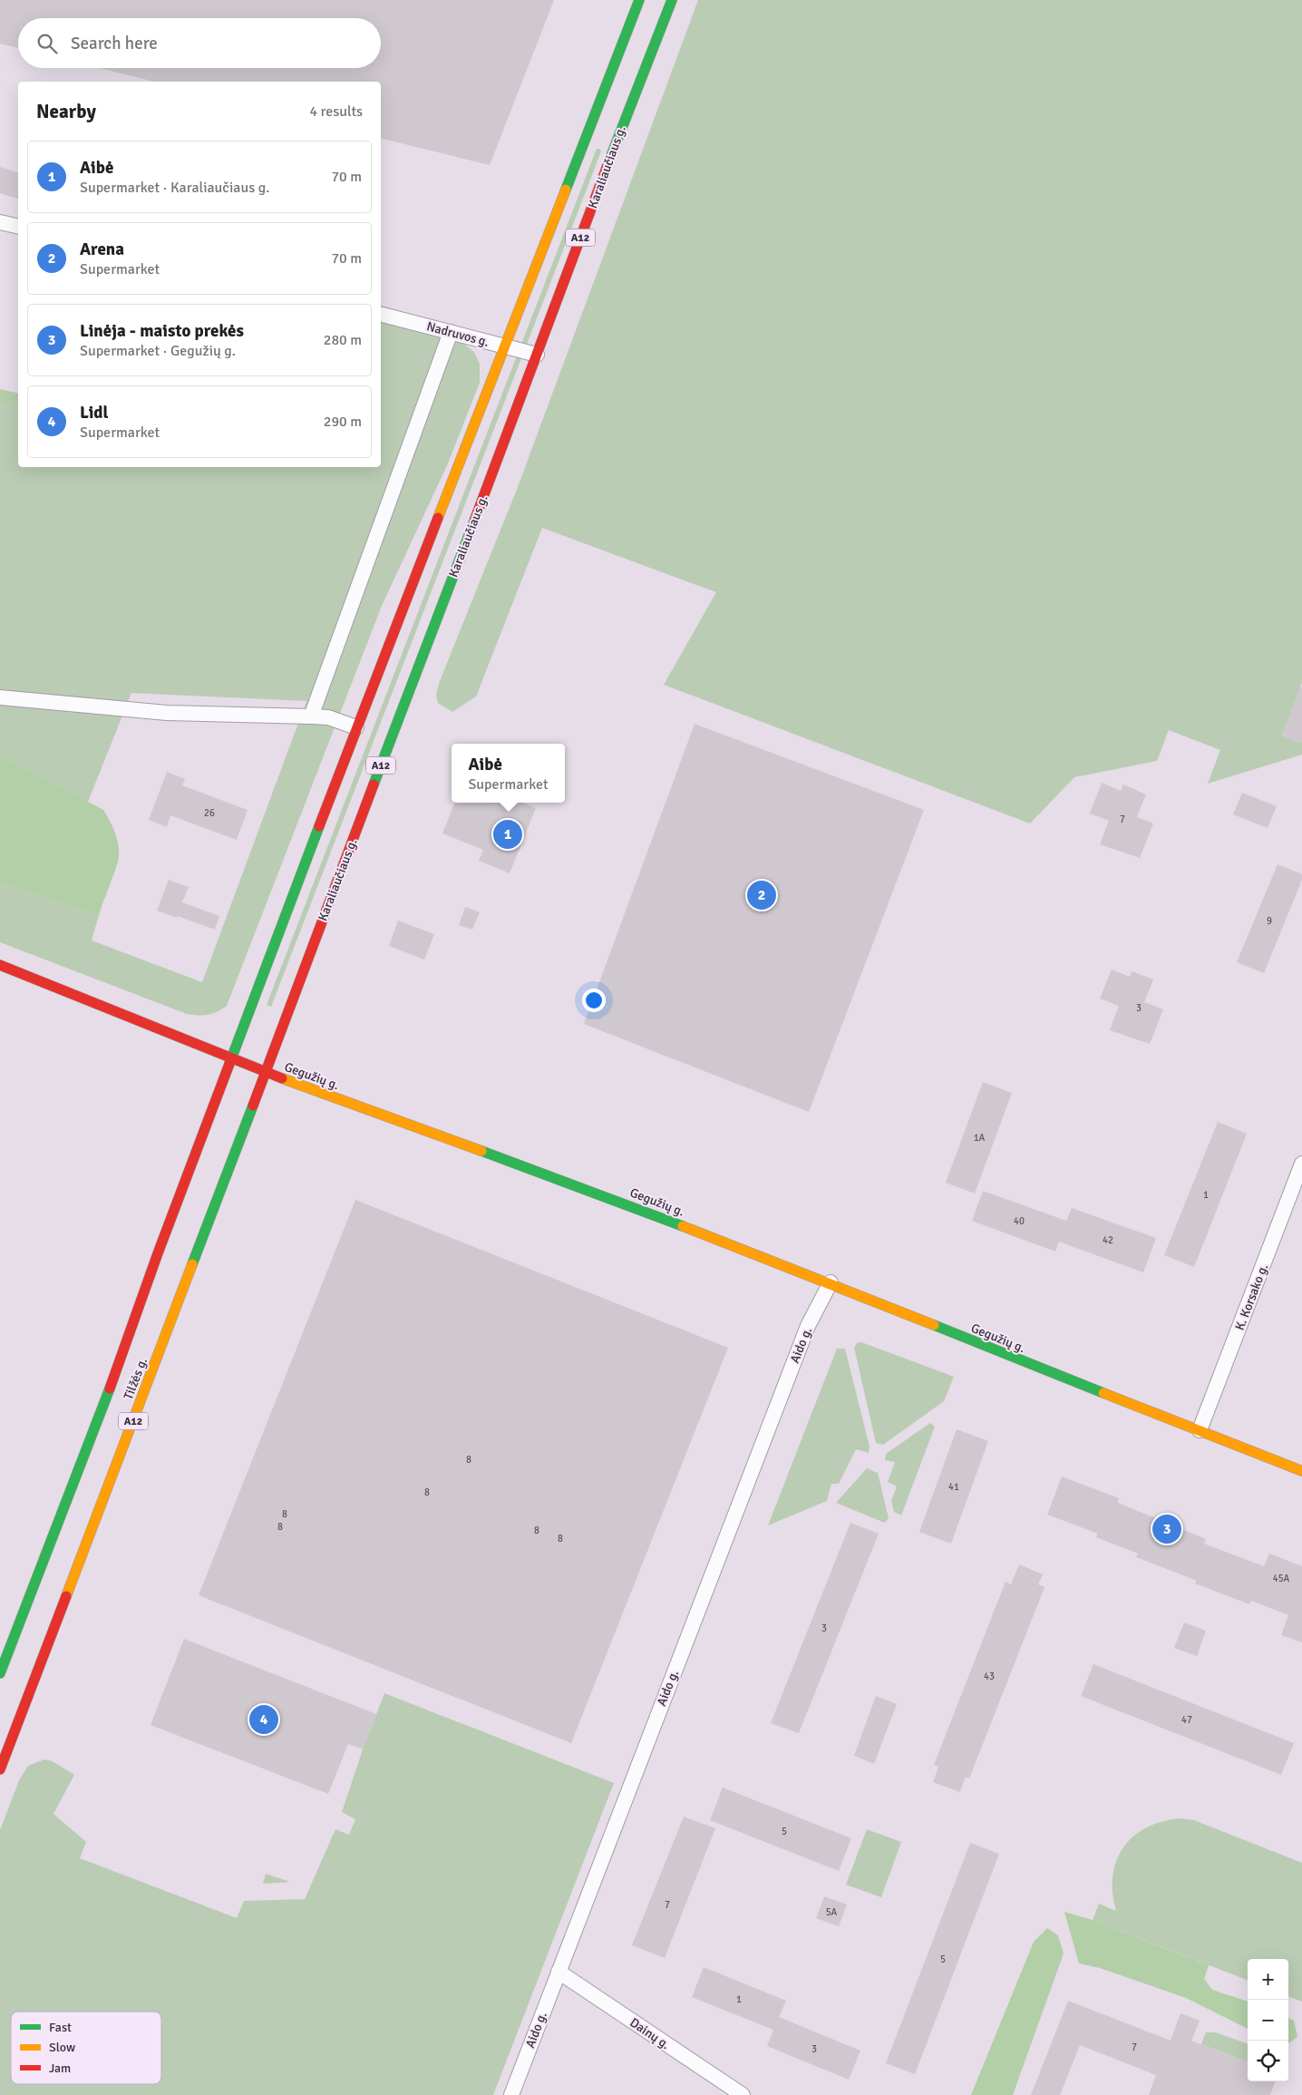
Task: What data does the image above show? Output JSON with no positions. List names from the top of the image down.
{
  "streets": {
    "main road": [
      "Karaliaučiaus g.",
      "A12",
      "Gegužių g.",
      "Tilžės g."
    ],
    "street": [
      "Nadruvos g.",
      "K. Korsako g.",
      "Aido g.",
      "Dainų g."
    ]
  },
  "crossings": [
    ["Karaliaučiaus g.", "Nadruvos g."],
    ["Karaliaučiaus g.", "Gegužių g."],
    ["Karaliaučiaus g.", "Tilžės g."],
    ["A12", "Nadruvos g."],
    ["A12", "Gegužių g."],
    ["A12", "Tilžės g."],
    ["Gegužių g.", "K. Korsako g."],
    ["Gegužių g.", "Aido g."],
    ["Gegužių g.", "Tilžės g."],
    ["Aido g.", "Dainų g."]
  ],
  "house_numbers": [
    "26",
    "7",
    "9",
    "3",
    "1A",
    "1",
    "40",
    "42",
    "8",
    "41",
    "8",
    "8",
    "8",
    "8",
    "8",
    "45A",
    "3",
    "43",
    "47",
    "5",
    "7",
    "5A",
    "5",
    "1",
    "7",
    "3"
  ],
  "legend": ["Fast", "Slow", "Jam"],
  "page": {
    "search": "Search here",
    "heading": ["Nearby", "4 results"],
    "list": [
      {
        "mark": "1",
        "name": "Aibė",
        "note": "Supermarket · Karaliaučiaus g.",
        "value": "70 m"
      },
      {
        "mark": "2",
        "name": "Arena",
        "note": "Supermarket",
        "value": "70 m"
      },
      {
        "mark": "3",
        "name": "Linėja - maisto prekės",
        "note": "Supermarket · Gegužių g.",
        "value": "280 m"
      },
      {
        "mark": "4",
        "name": "Lidl",
        "note": "Supermarket",
        "value": "290 m"
      }
    ],
    "popup": ["Aibė", "Supermarket"],
    "pins": [
      "1",
      "2",
      "3",
      "4"
    ],
    "map_buttons": ["+", "−"]
  }
}
